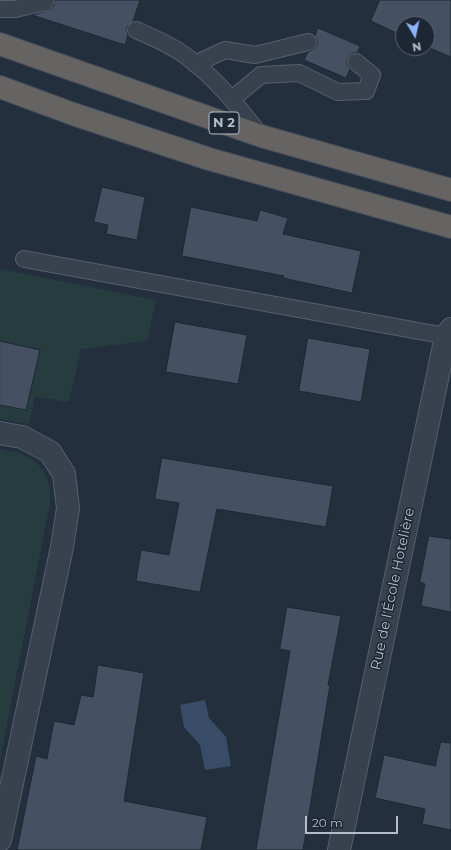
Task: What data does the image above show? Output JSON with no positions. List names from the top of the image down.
{
  "streets": {
    "highway": ["N 2"],
    "street": ["Rue de l'École Hotelière"]
  },
  "scale_bar": "20 m",
  "north": "bottom"
}
